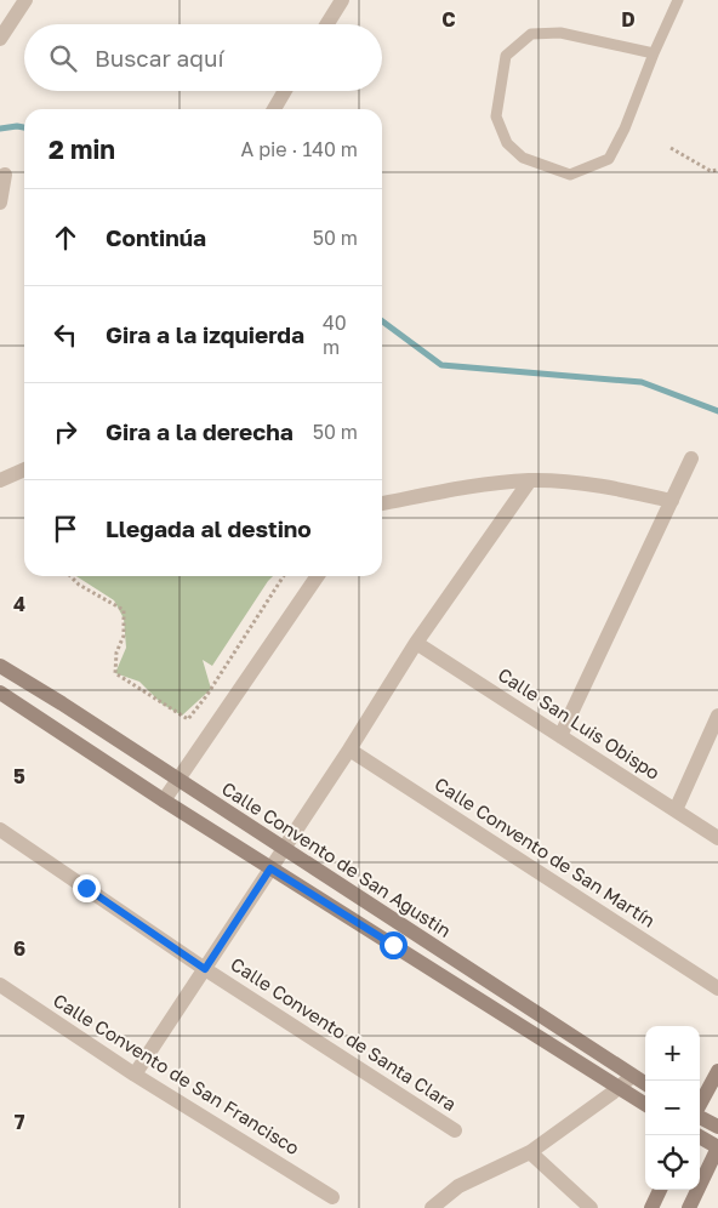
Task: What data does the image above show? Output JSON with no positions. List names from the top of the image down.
{
  "streets": {
    "street": [
      "Calle San Luis Obispo",
      "Calle Convento de San Martín",
      "Calle Convento de San Agustin",
      "Calle Convento de Santa Clara",
      "Calle Convento de San Francisco"
    ]
  },
  "page": {
    "search": "Buscar aquí",
    "heading": ["2 min", "A pie · 140 m"],
    "list": [
      ["Continúa", "50 m"],
      ["Gira a la izquierda", "40 m"],
      ["Gira a la derecha", "50 m"],
      "Llegada al destino"
    ],
    "map_buttons": ["+", "−"]
  },
  "grid": {
    "columns": ["C", "D"],
    "rows": [
      "4",
      "5",
      "6",
      "7"
    ]
  }
}
